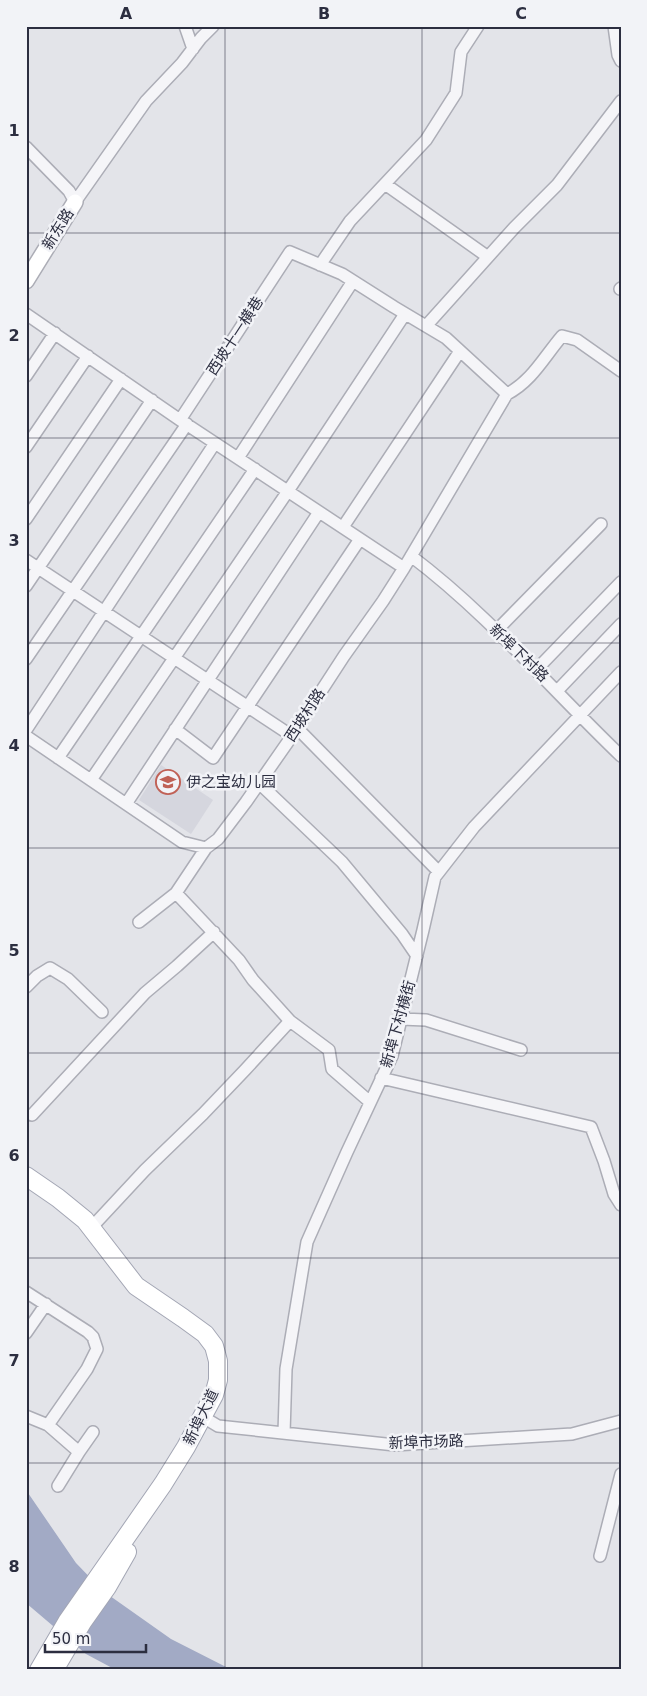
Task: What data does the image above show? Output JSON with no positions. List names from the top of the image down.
{
  "streets": {
    "main road": ["新埠大道"],
    "street": [
      "新东路",
      "西坡十一横巷",
      "新埠下村路",
      "西坡村路",
      "新埠下村横街",
      "新埠市场路"
    ]
  },
  "crossings": [
    ["新埠下村路", "西坡村路"],
    ["新埠下村路", "新埠下村横街"],
    ["新埠下村横街", "新埠市场路"],
    ["新埠大道", "新埠市场路"]
  ],
  "places": {
    "school or university": ["伊之宝幼儿园"]
  },
  "scale_bar": "50 m",
  "grid": {
    "columns": ["A", "B", "C"],
    "rows": [
      "1",
      "2",
      "3",
      "4",
      "5",
      "6",
      "7",
      "8"
    ]
  }
}
